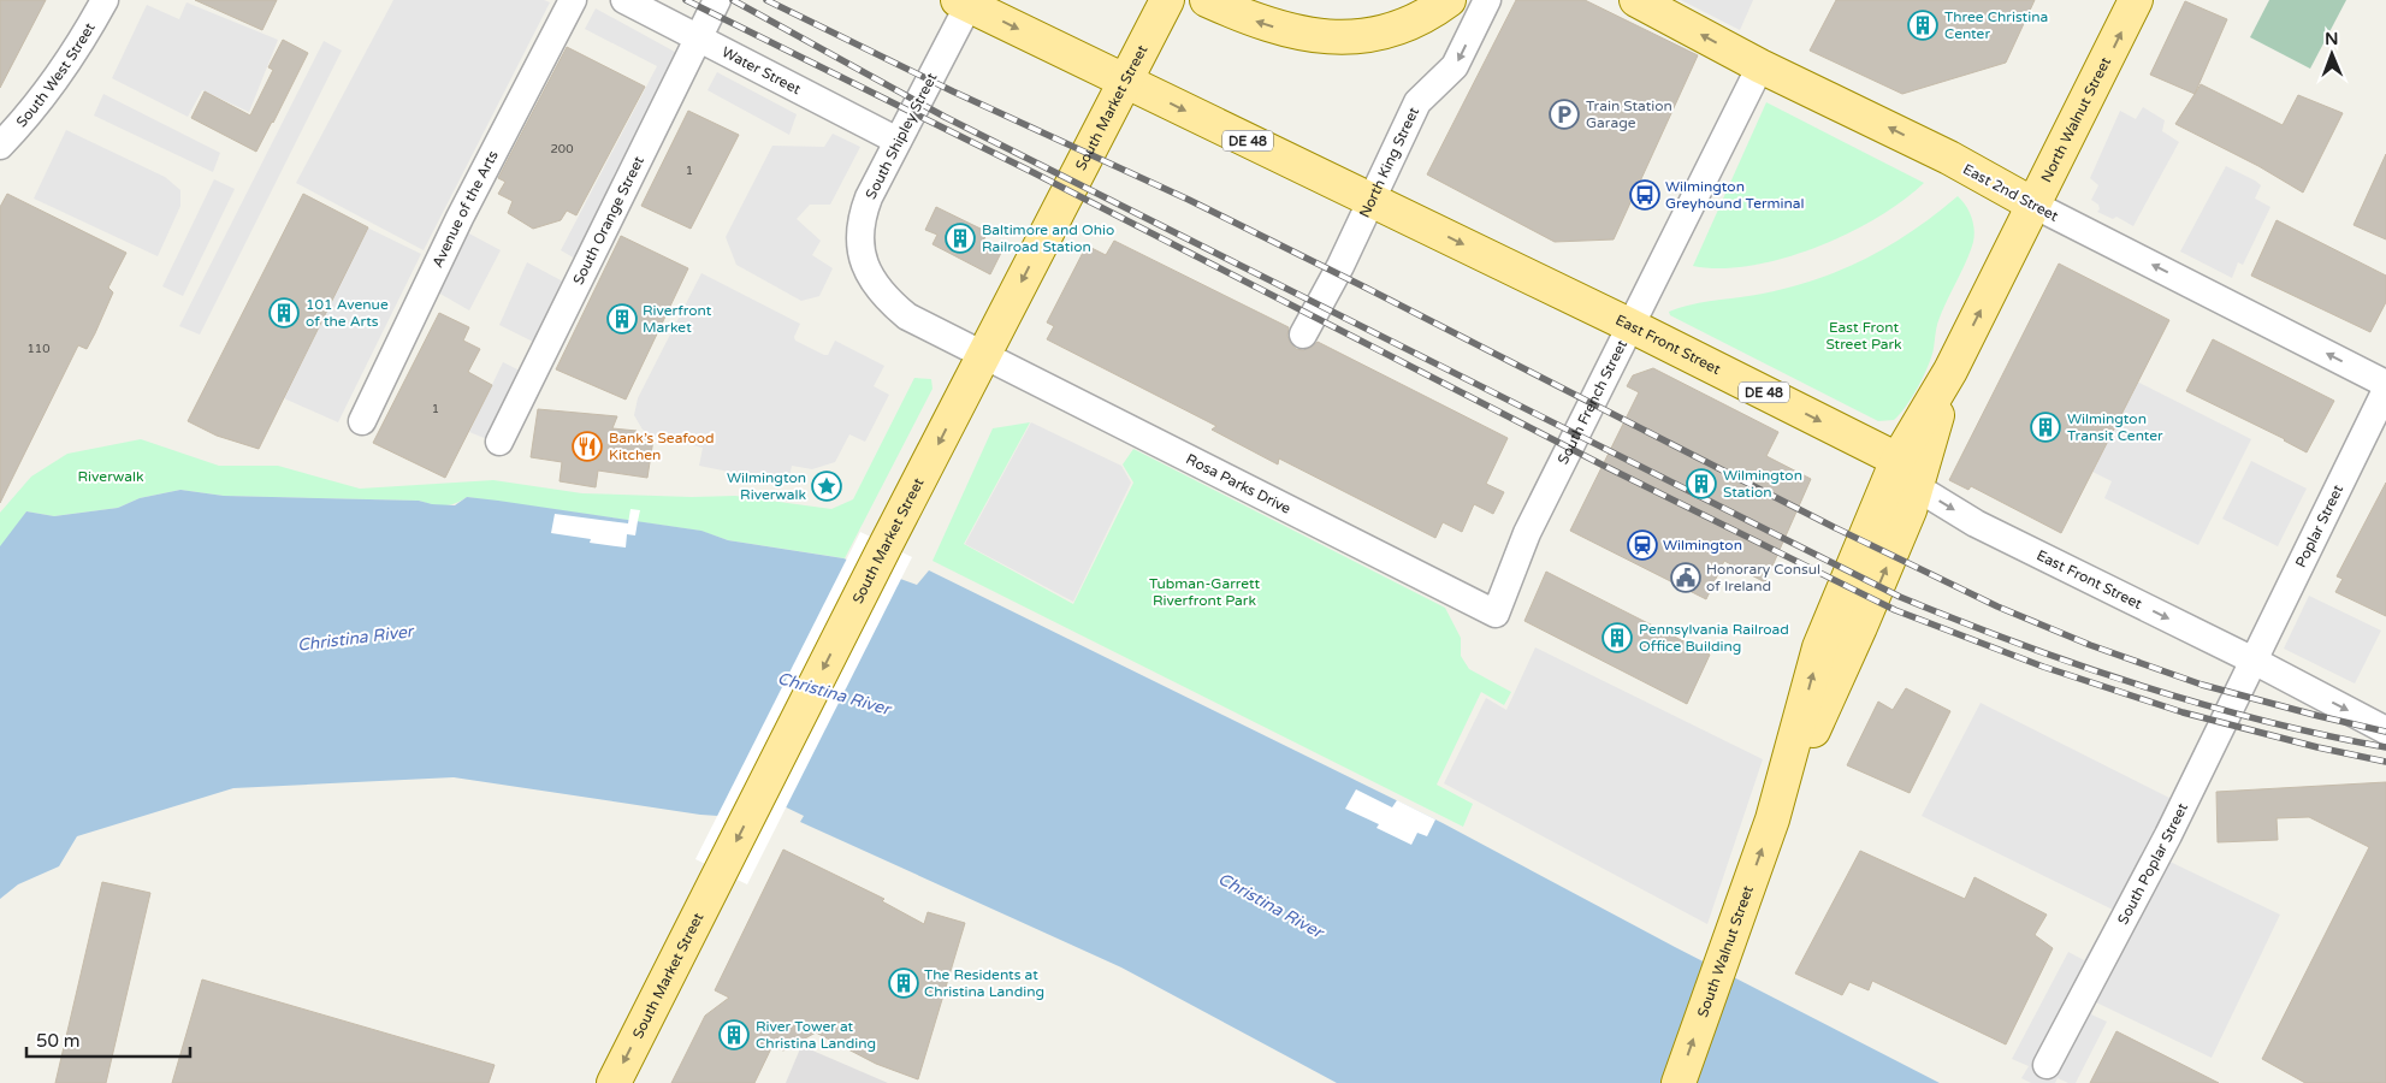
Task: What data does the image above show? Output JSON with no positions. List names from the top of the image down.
{
  "streets": {
    "main road": [
      "South Market Street",
      "North Walnut Street",
      "DE 48",
      "East 2nd Street",
      "East Front Street",
      "South Walnut Street"
    ],
    "street": [
      "Water Street",
      "South West Street",
      "South Shipley Street",
      "North King Street",
      "Avenue of the Arts",
      "South Orange Street",
      "South French Street",
      "Rosa Parks Drive",
      "Poplar Street",
      "South Poplar Street"
    ]
  },
  "crossings": [
    ["Water Street", "South Shipley Street"],
    ["Water Street", "South Orange Street"],
    ["South Market Street", "South Shipley Street"],
    ["South Market Street", "DE 48"],
    ["South Market Street", "East Front Street"],
    ["South Market Street", "Rosa Parks Drive"],
    ["North Walnut Street", "East 2nd Street"],
    ["North Walnut Street", "East Front Street"],
    ["North Walnut Street", "South Walnut Street"],
    ["South Shipley Street", "DE 48"],
    ["South Shipley Street", "Rosa Parks Drive"],
    ["DE 48", "East Front Street"],
    ["North King Street", "East Front Street"],
    ["East 2nd Street", "South French Street"],
    ["East Front Street", "South French Street"],
    ["East Front Street", "Poplar Street"],
    ["East Front Street", "South Poplar Street"],
    ["South French Street", "Rosa Parks Drive"],
    ["Poplar Street", "South Poplar Street"]
  ],
  "one_way": [
    "South Market Street",
    "North Walnut Street",
    "North King Street",
    "East 2nd Street",
    "East Front Street",
    "South Walnut Street"
  ],
  "water": ["Christina River"],
  "parks": ["East Front Street Park", "Riverwalk", "Tubman-Garrett Riverfront Park"],
  "places": {
    "building": [
      "Three Christina Center",
      "Baltimore and Ohio Railroad Station",
      "101 Avenue of the Arts",
      "Riverfront Market",
      "Wilmington Transit Center",
      "Wilmington Station",
      "Pennsylvania Railroad Office Building",
      "The Residents at Christina Landing",
      "River Tower at Christina Landing"
    ],
    "parking": ["Train Station Garage"],
    "bus stop": ["Wilmington Greyhound Terminal"],
    "restaurant": ["Bank’s Seafood Kitchen"],
    "place": ["Wilmington Riverwalk"],
    "station": ["Wilmington"],
    "public building": ["Honorary Consul of Ireland"]
  },
  "house_numbers": [
    "200",
    "1",
    "110",
    "1"
  ],
  "scale_bar": "50 m",
  "north": "top"
}
